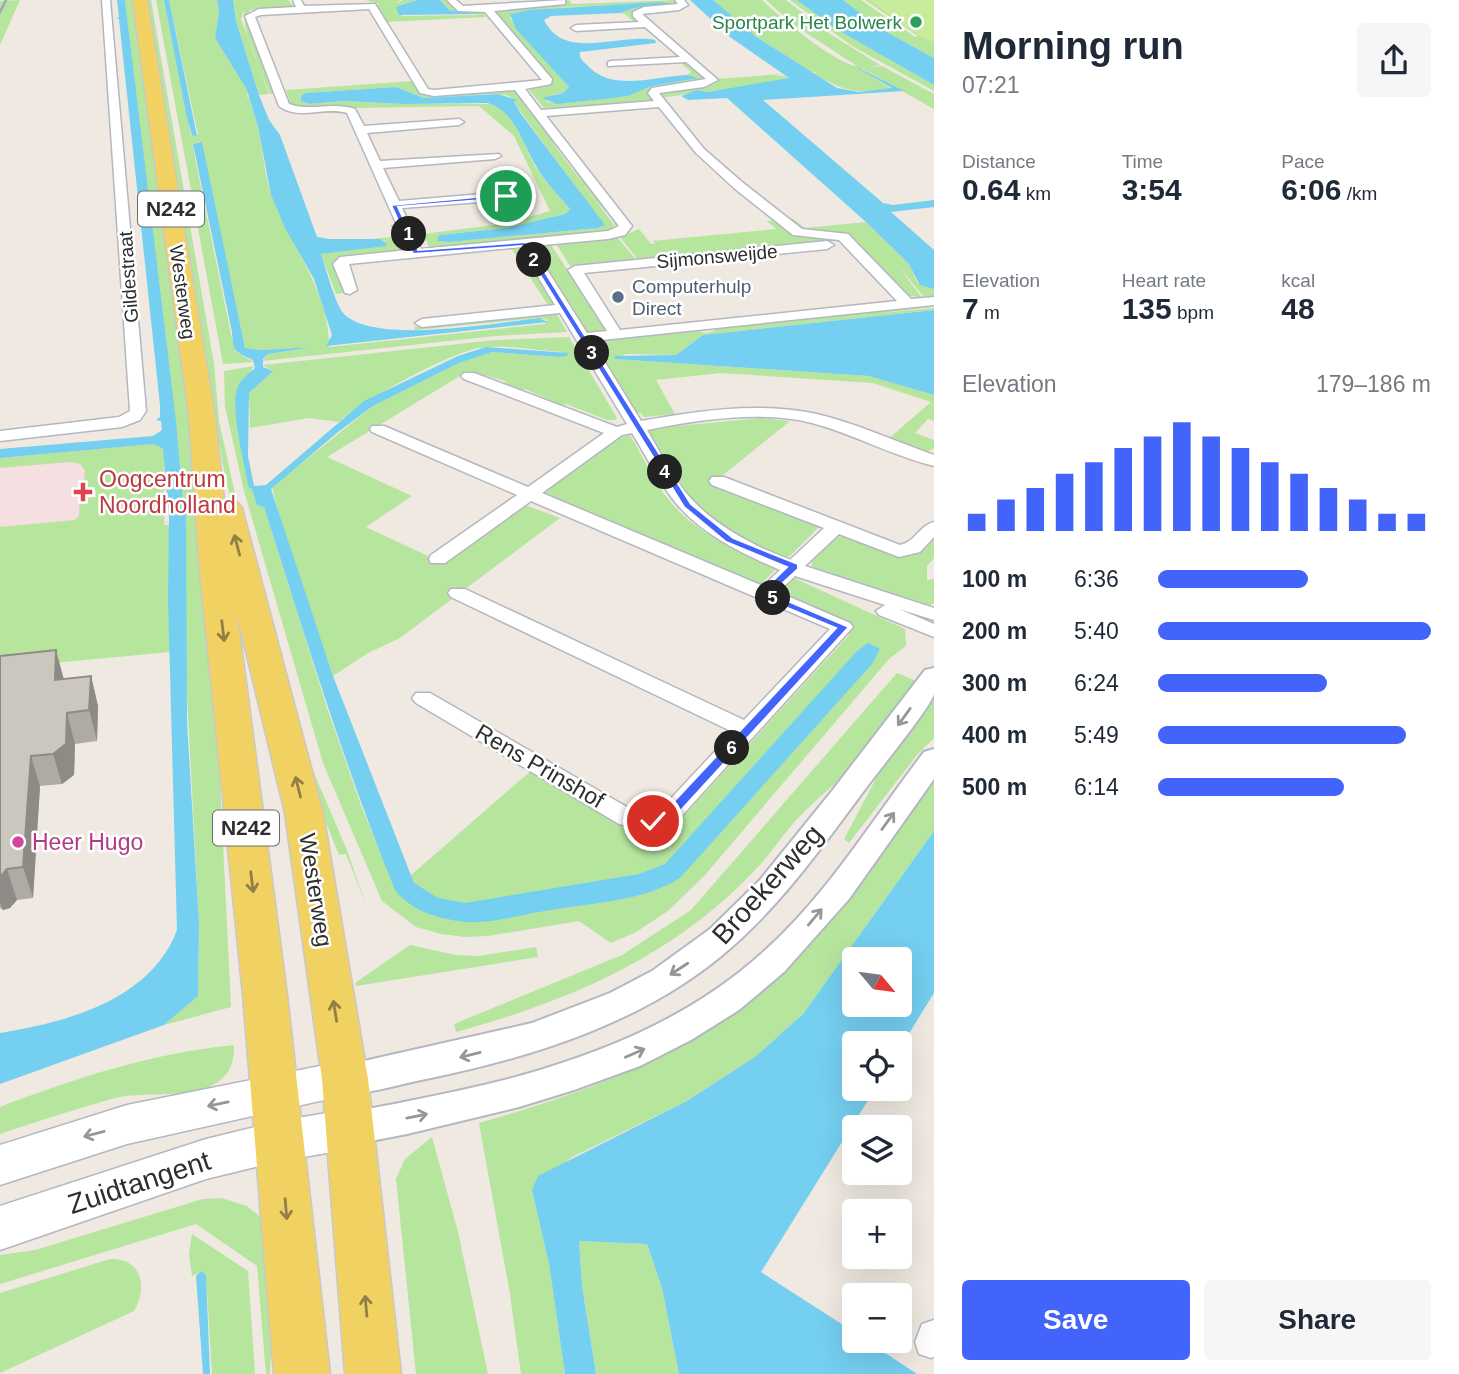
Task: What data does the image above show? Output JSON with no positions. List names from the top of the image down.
{
  "streets": {
    "main road": ["N242", "Westerweg", "Zuidtangent"],
    "street": [
      "Sijmonsweijde",
      "Gildestraat",
      "Rens Prinshof",
      "Broekerweg"
    ]
  },
  "crossings": [
    ["Westerweg", "Broekerweg"],
    ["Westerweg", "Zuidtangent"]
  ],
  "places": {
    "other": ["Sportpark Het Bolwerk", "Computerhulp Direct", "Heer Hugo"],
    "health": ["Oogcentrum Noordholland"]
  },
  "north": "bottom right",
  "page": {
    "heading": ["Morning run", "07:21"],
    "stats": [
      ["Distance", "0.64 km"],
      ["Time", "3:54"],
      ["Pace", "6:06 /km"],
      ["Elevation", "7 m"],
      ["Heart rate", "135 bpm"],
      ["kcal", "48"]
    ],
    "pins": [
      "1",
      "2",
      "3",
      "4",
      "5",
      "6"
    ],
    "chart": ["Elevation", "179–186 m"],
    "list": [
      {
        "name": "100 m",
        "note": "6:36"
      },
      {
        "name": "200 m",
        "note": "5:40"
      },
      {
        "name": "300 m",
        "note": "6:24"
      },
      {
        "name": "400 m",
        "note": "5:49"
      },
      {
        "name": "500 m",
        "note": "6:14"
      }
    ],
    "map_buttons": ["+", "−"],
    "buttons": ["Save", "Share"]
  }
}
